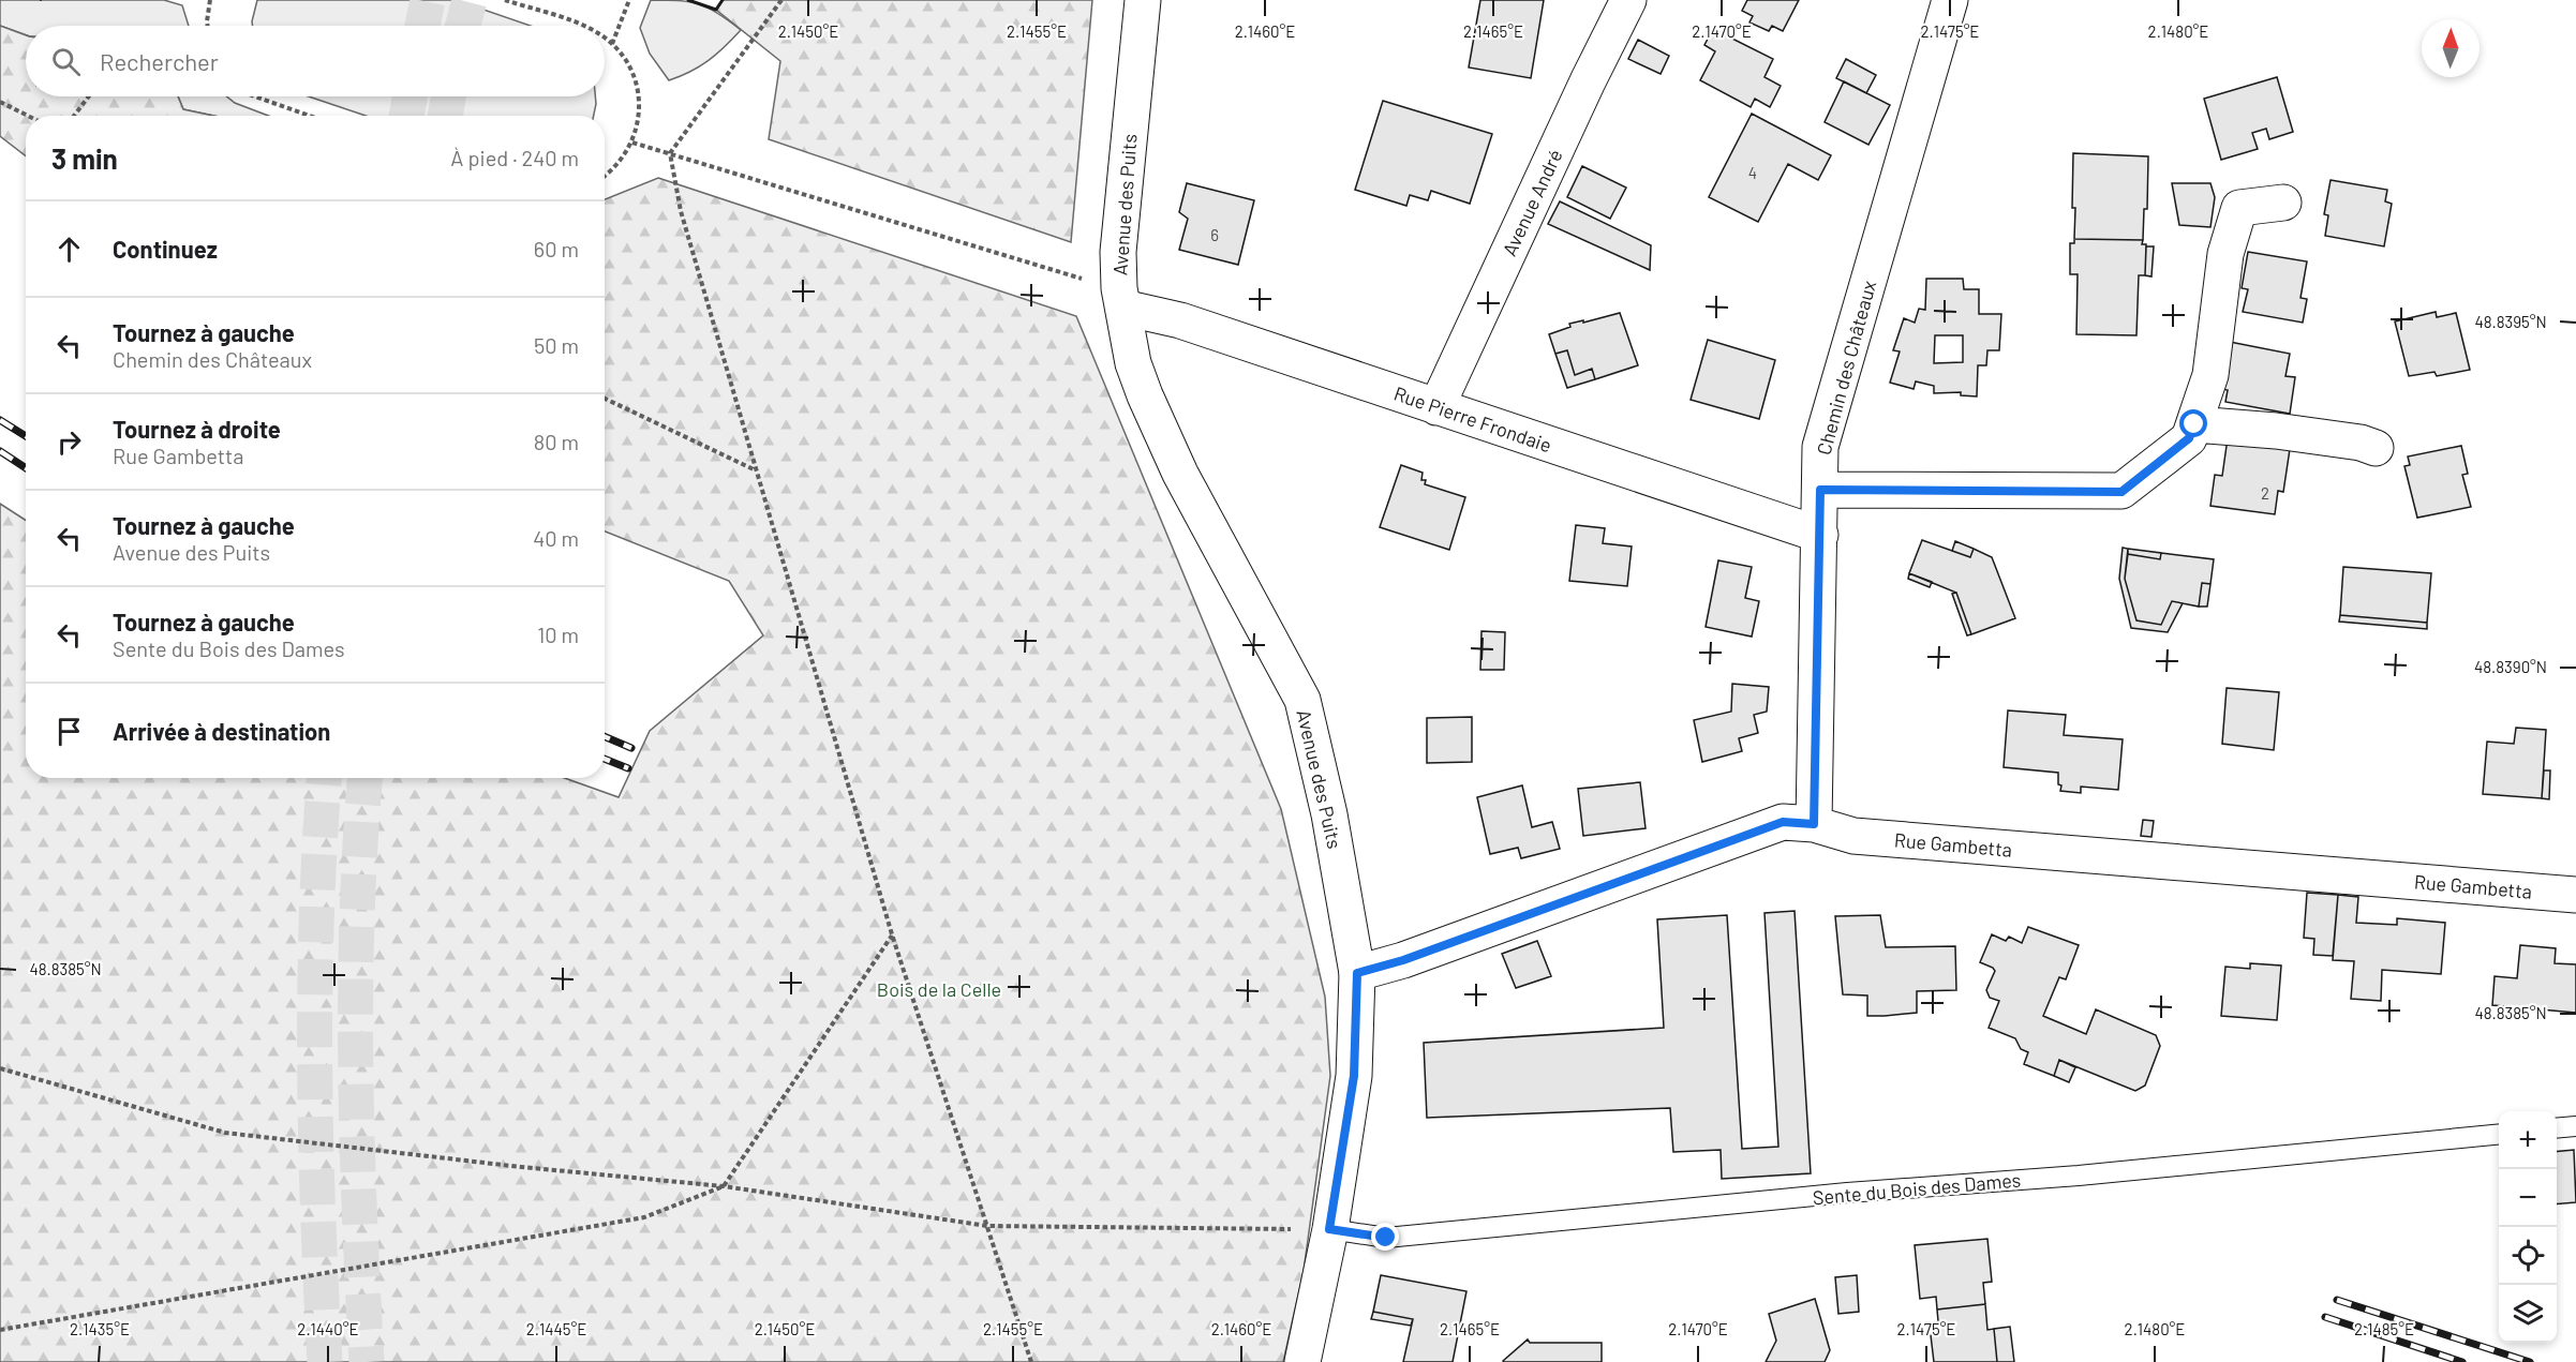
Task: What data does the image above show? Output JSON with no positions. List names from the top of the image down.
{
  "streets": {
    "street": [
      "Avenue André",
      "Avenue des Puits",
      "Chemin des Châteaux",
      "Rue Pierre Frondaie",
      "Rue Gambetta"
    ],
    "lane": ["Sente du Bois des Dames"]
  },
  "crossings": [
    ["Avenue André", "Rue Pierre Frondaie"],
    ["Avenue des Puits", "Rue Pierre Frondaie"],
    ["Avenue des Puits", "Rue Gambetta"],
    ["Avenue des Puits", "Sente du Bois des Dames"],
    ["Chemin des Châteaux", "Rue Pierre Frondaie"],
    ["Chemin des Châteaux", "Rue Gambetta"]
  ],
  "parks": ["Bois de la Celle"],
  "house_numbers": ["4", "6", "2"],
  "north": "top",
  "page": {
    "search": "Rechercher",
    "heading": ["3 min", "À pied · 240 m"],
    "list": [
      ["Continuez", "60 m"],
      ["Tournez à gauche", "Chemin des Châteaux", "50 m"],
      ["Tournez à droite", "Rue Gambetta", "80 m"],
      ["Tournez à gauche", "Avenue des Puits", "40 m"],
      ["Tournez à gauche", "Sente du Bois des Dames", "10 m"],
      "Arrivée à destination"
    ],
    "map_buttons": ["+", "−"]
  },
  "coordinates": [
    "2.1450°E",
    "2.1455°E",
    "2.1460°E",
    "2.1465°E",
    "2.1470°E",
    "2.1475°E",
    "2.1480°E",
    "48.8395°N",
    "48.8390°N",
    "48.8385°N",
    "2.1435°E",
    "2.1440°E",
    "2.1445°E",
    "2.1485°E"
  ]
}
